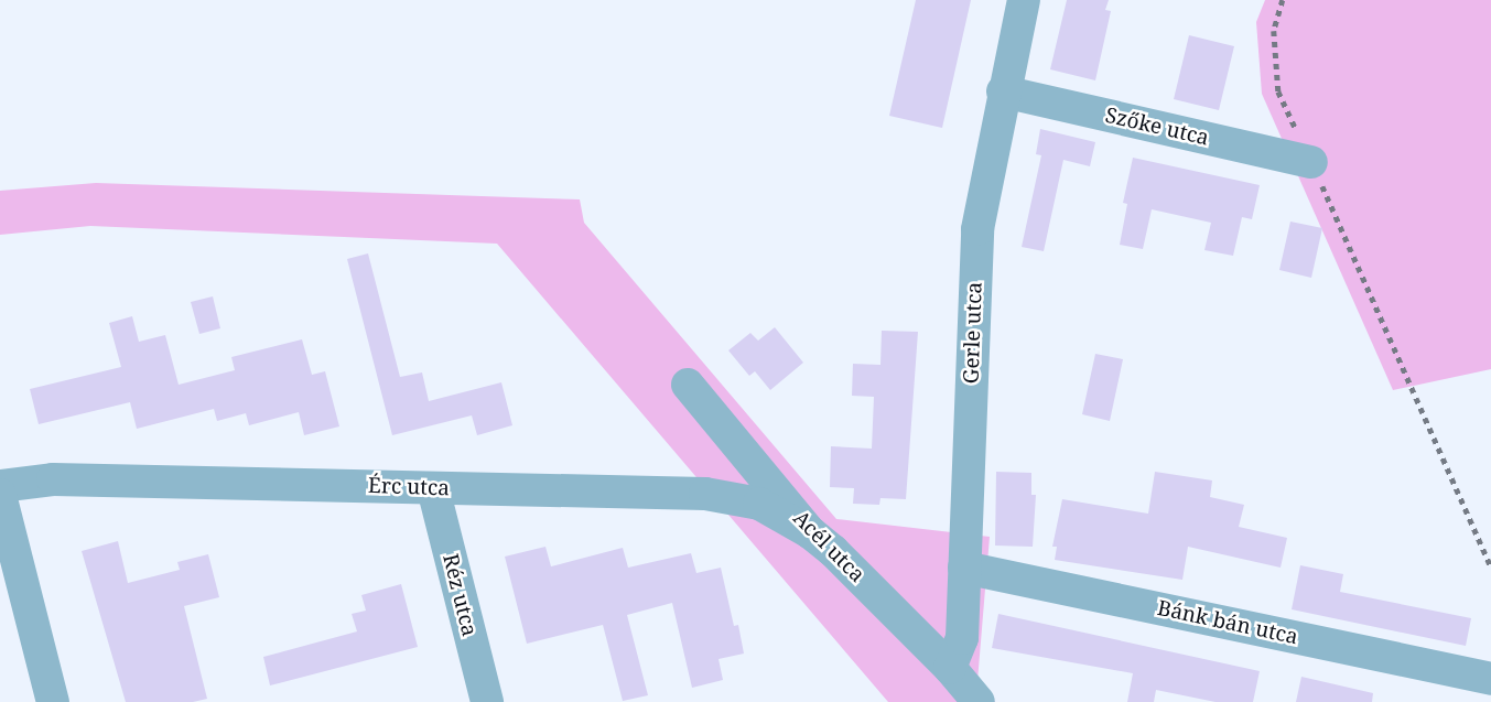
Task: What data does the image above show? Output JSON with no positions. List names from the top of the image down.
{
  "streets": {
    "street": [
      "Szőke utca",
      "Gerle utca",
      "Érc utca",
      "Acél utca",
      "Réz utca",
      "Bánk bán utca"
    ]
  },
  "crossings": [
    ["Szőke utca", "Gerle utca"],
    ["Gerle utca", "Acél utca"],
    ["Gerle utca", "Bánk bán utca"],
    ["Érc utca", "Acél utca"],
    ["Érc utca", "Réz utca"]
  ]
}
